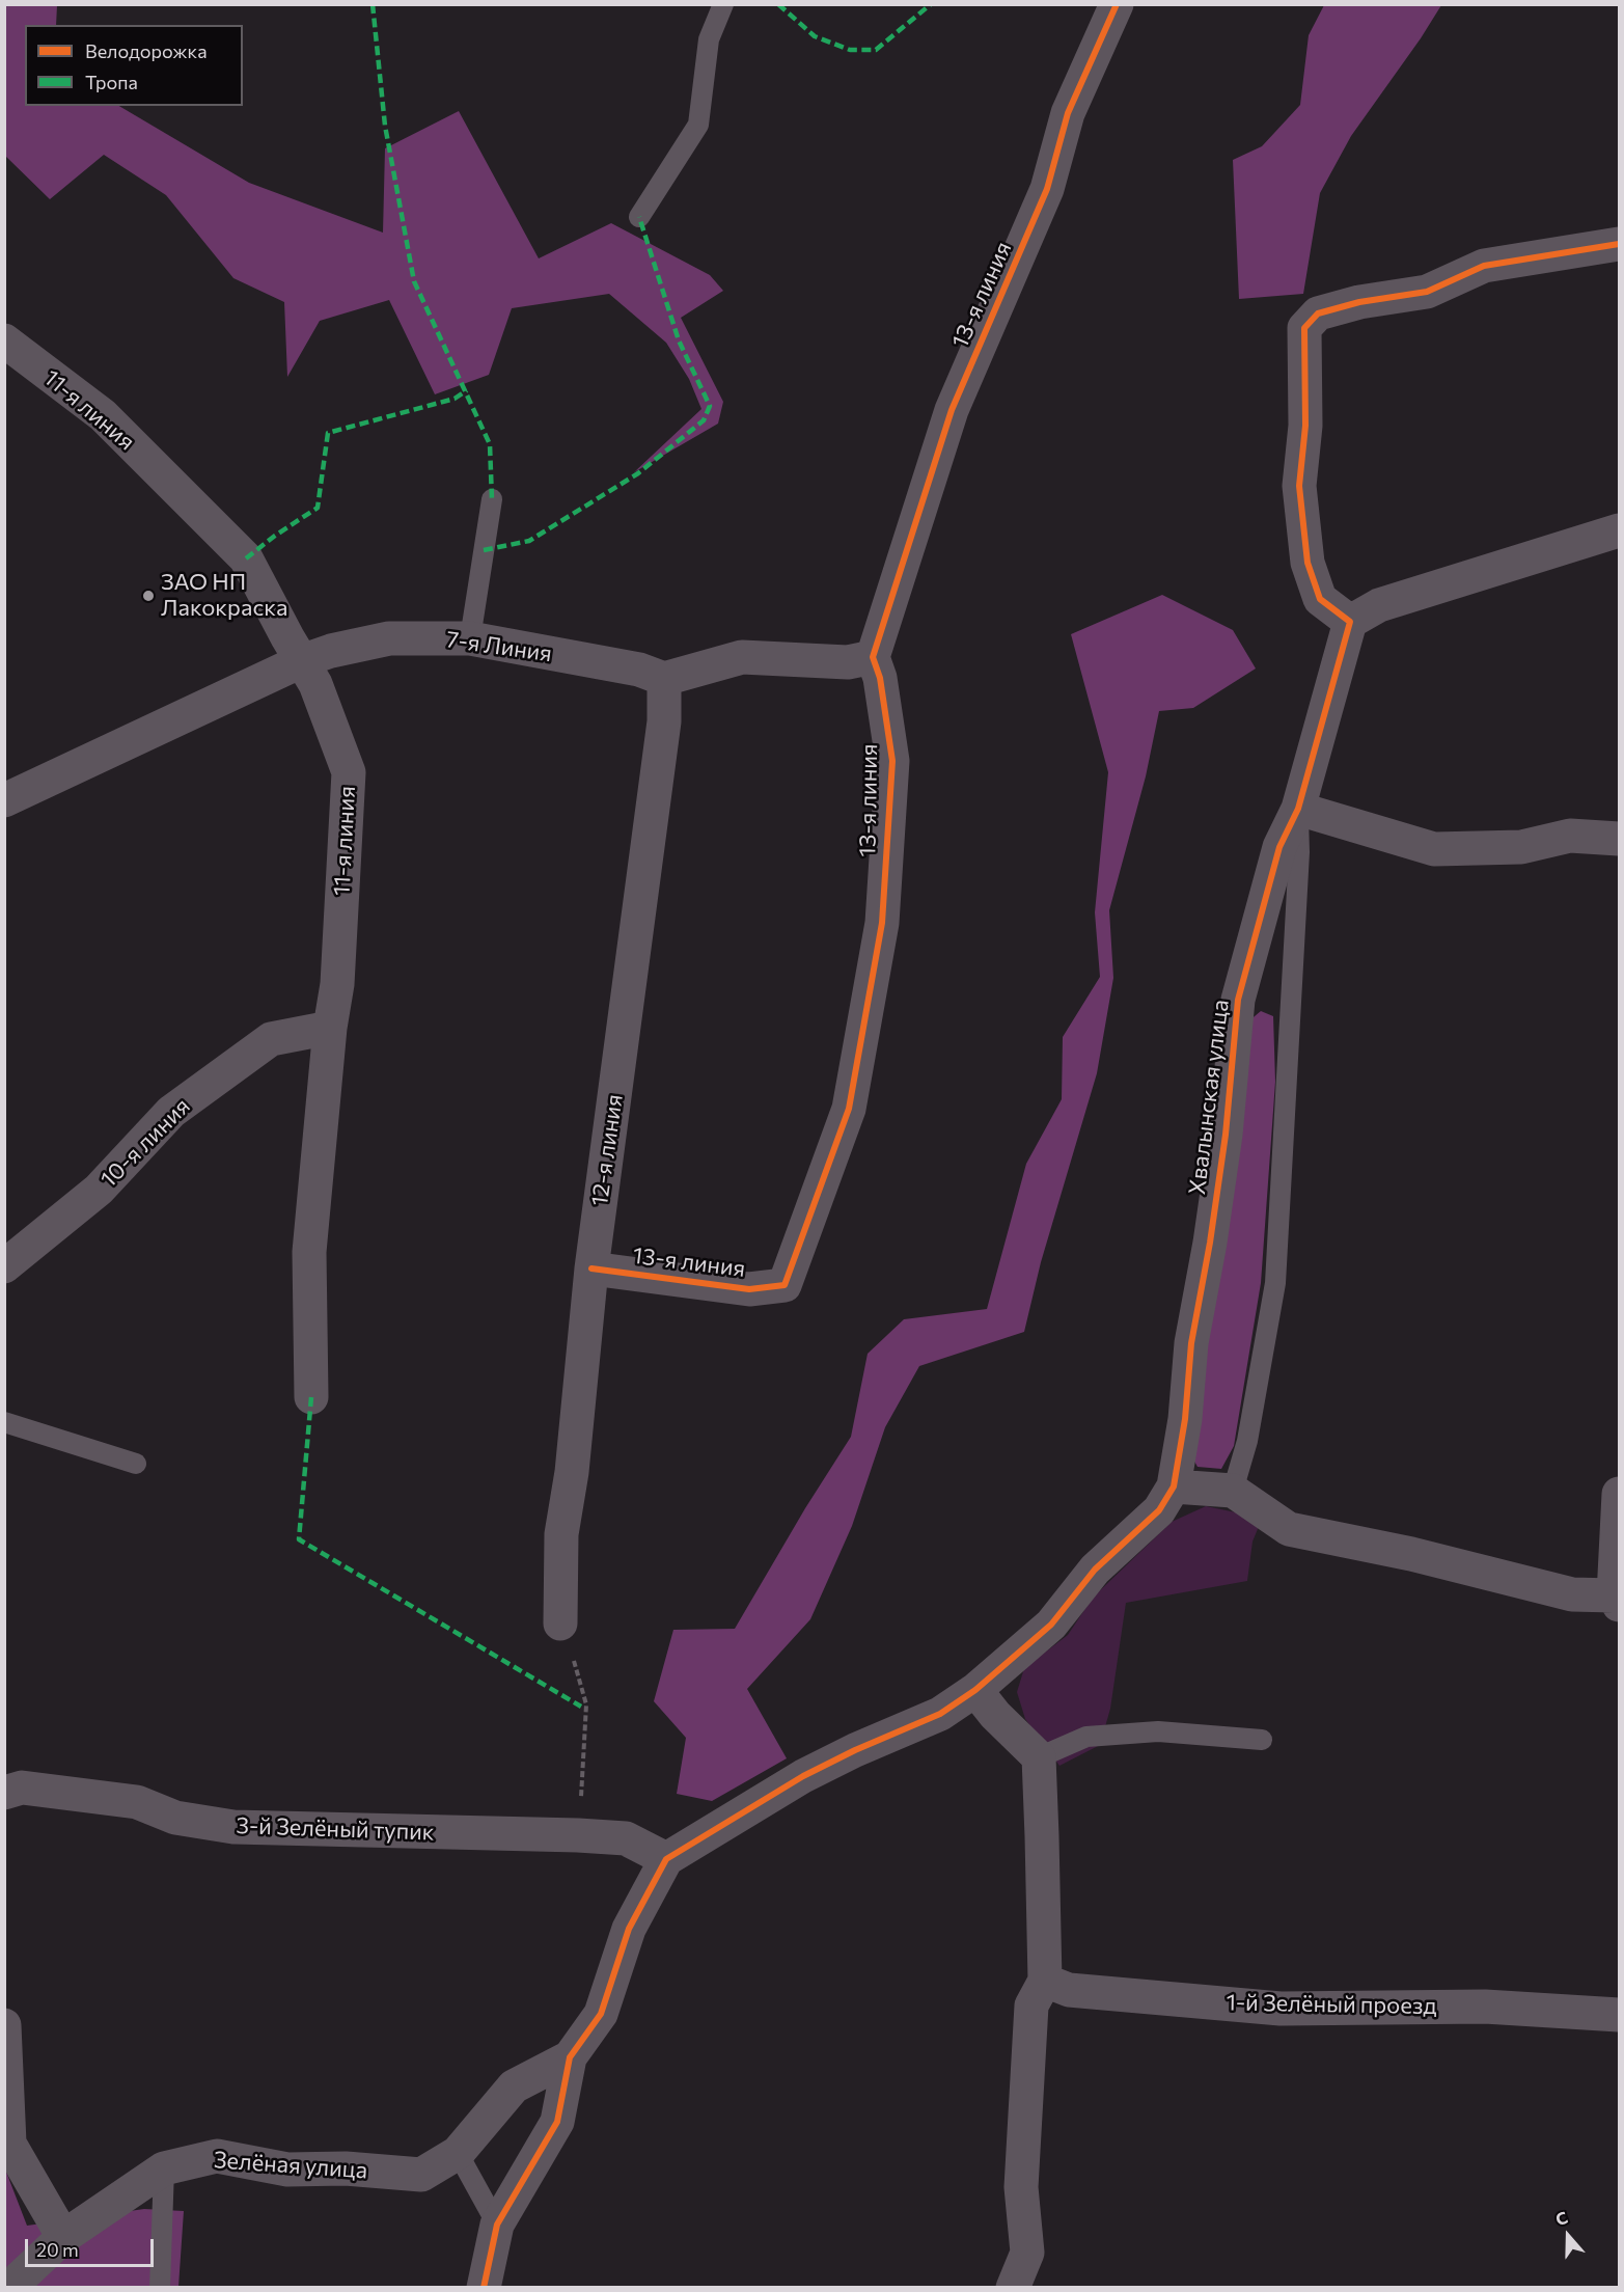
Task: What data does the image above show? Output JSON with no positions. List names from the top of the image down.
{
  "streets": {
    "street": [
      "13-я линия",
      "11-я линия",
      "7-я Линия",
      "Хвалынская улица",
      "10-я линия",
      "12-я линия",
      "3-й Зелёный тупик",
      "1-й Зелёный проезд",
      "Зелёная улица"
    ]
  },
  "crossings": [
    ["13-я линия", "12-я линия"],
    ["11-я линия", "7-я Линия"],
    ["11-я линия", "10-я линия"],
    ["7-я Линия", "12-я линия"],
    ["Хвалынская улица", "3-й Зелёный тупик"]
  ],
  "places": ["ЗАО НП Лакокраска"],
  "legend": ["Велодорожка", "Тропа"],
  "scale_bar": "20 m",
  "north": "top"
}
